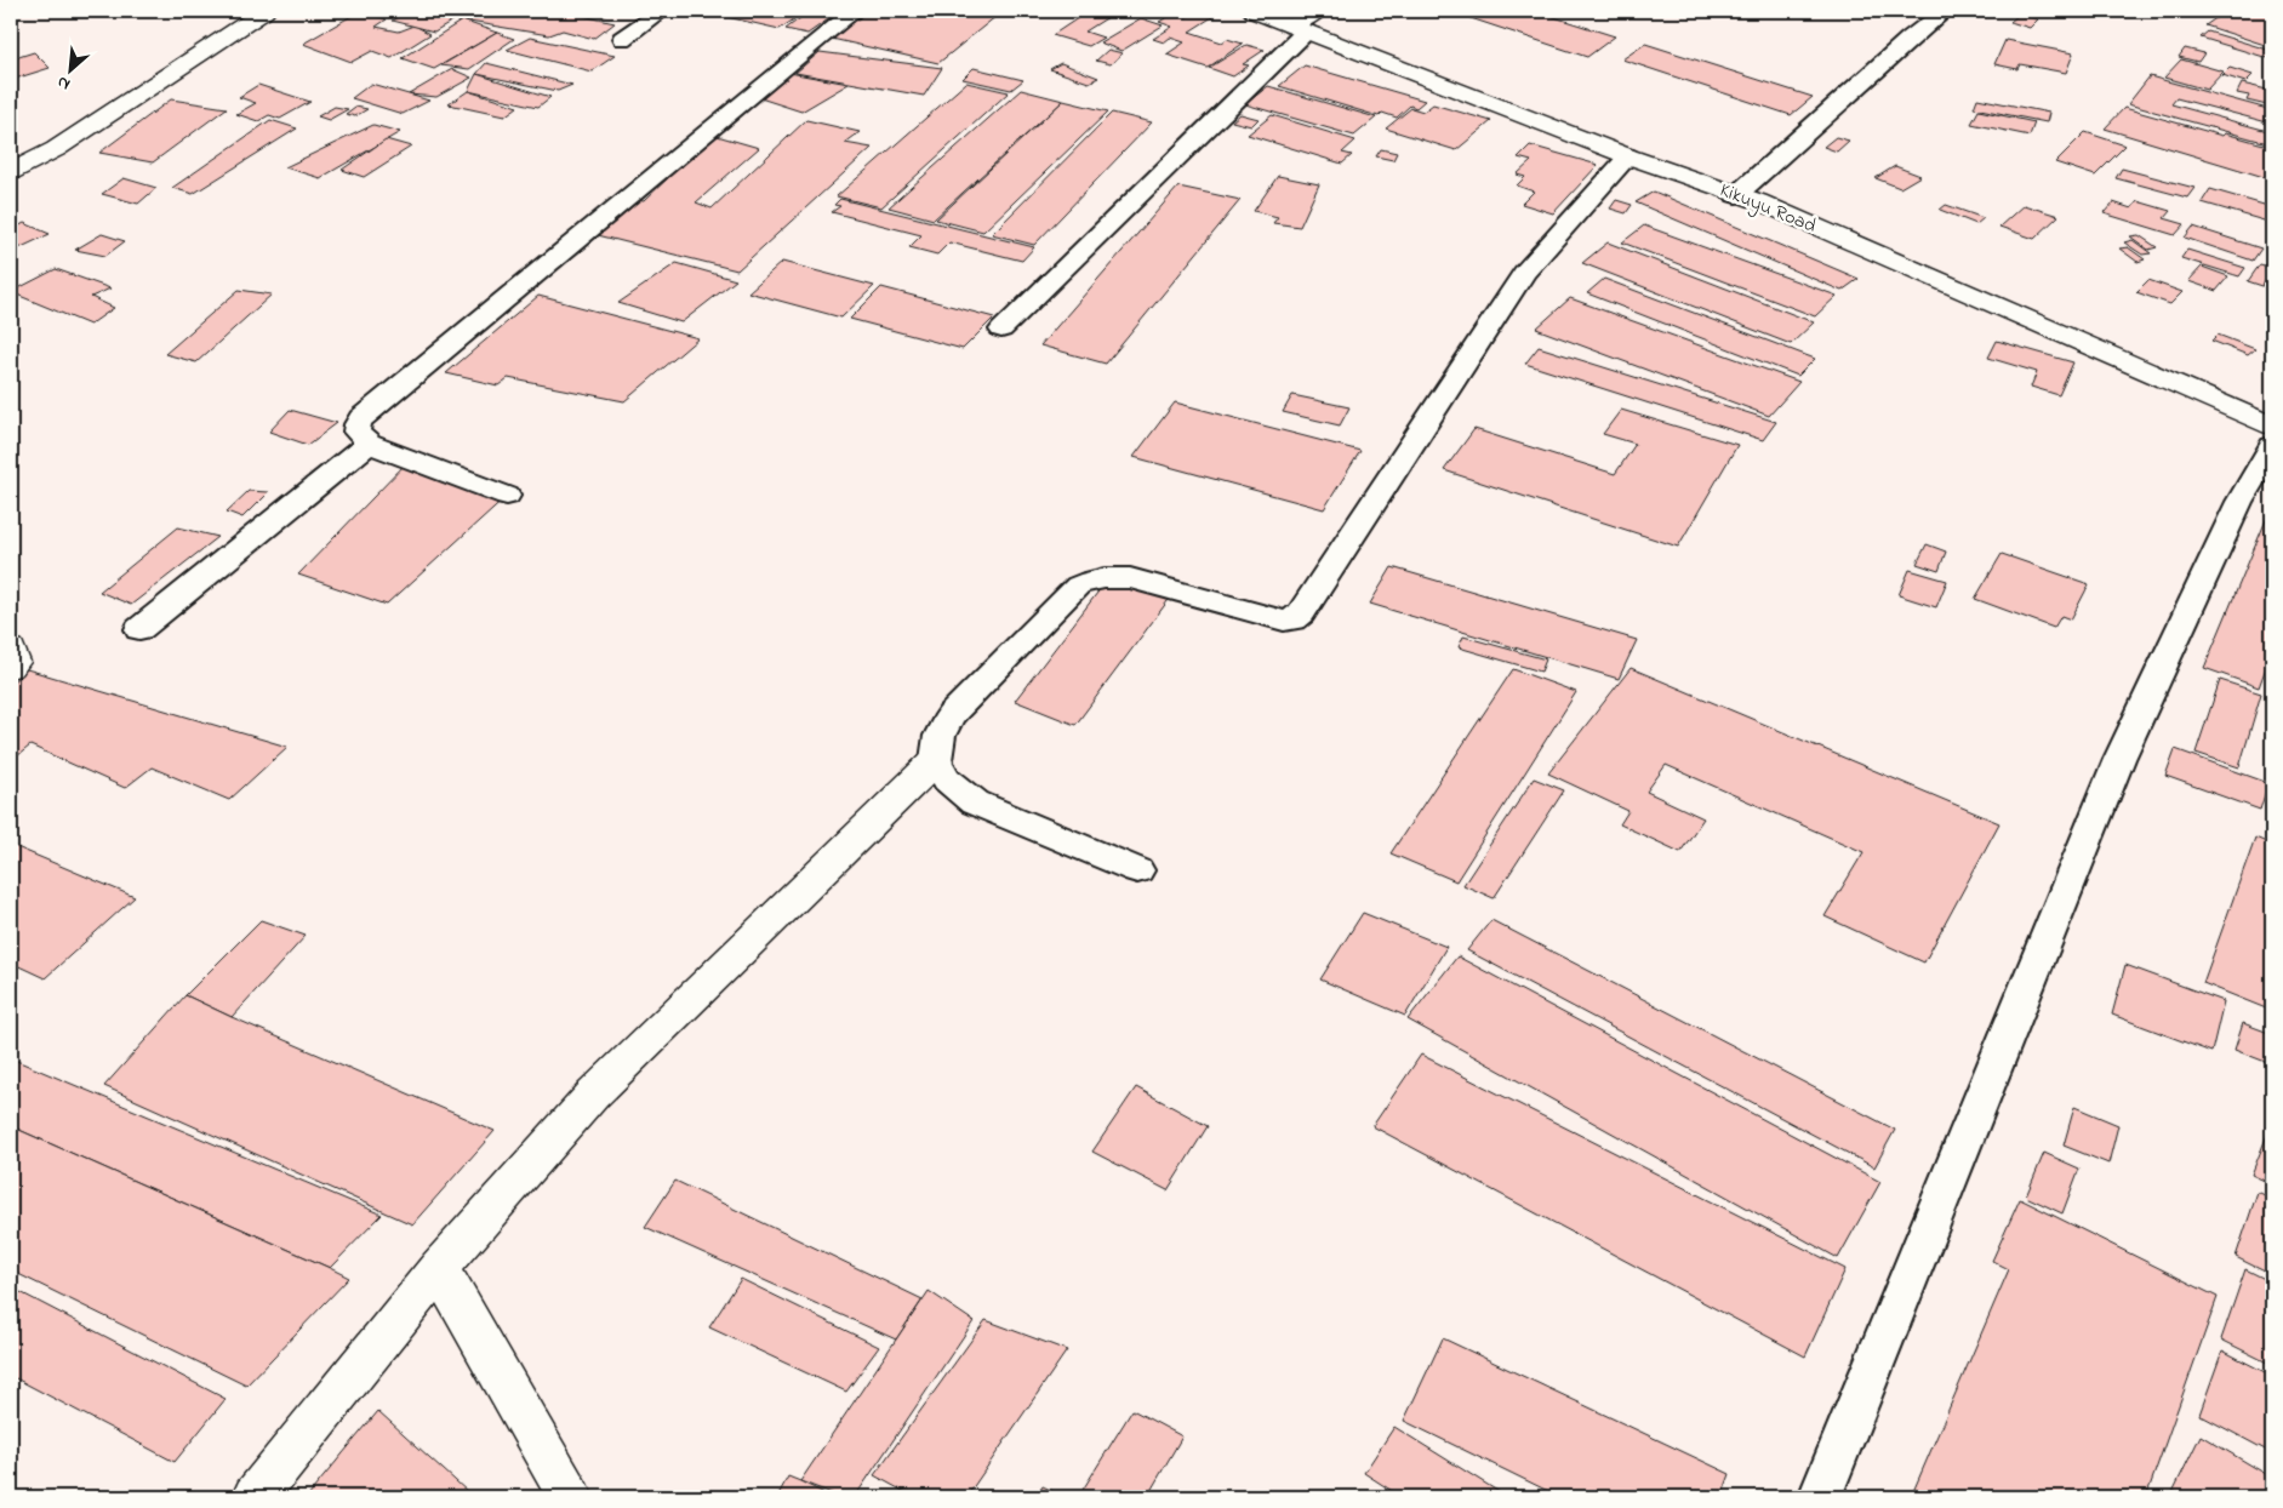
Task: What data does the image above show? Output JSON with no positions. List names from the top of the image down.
{
  "streets": {
    "street": ["Kikuyu Road"]
  },
  "north": "bottom left"
}
